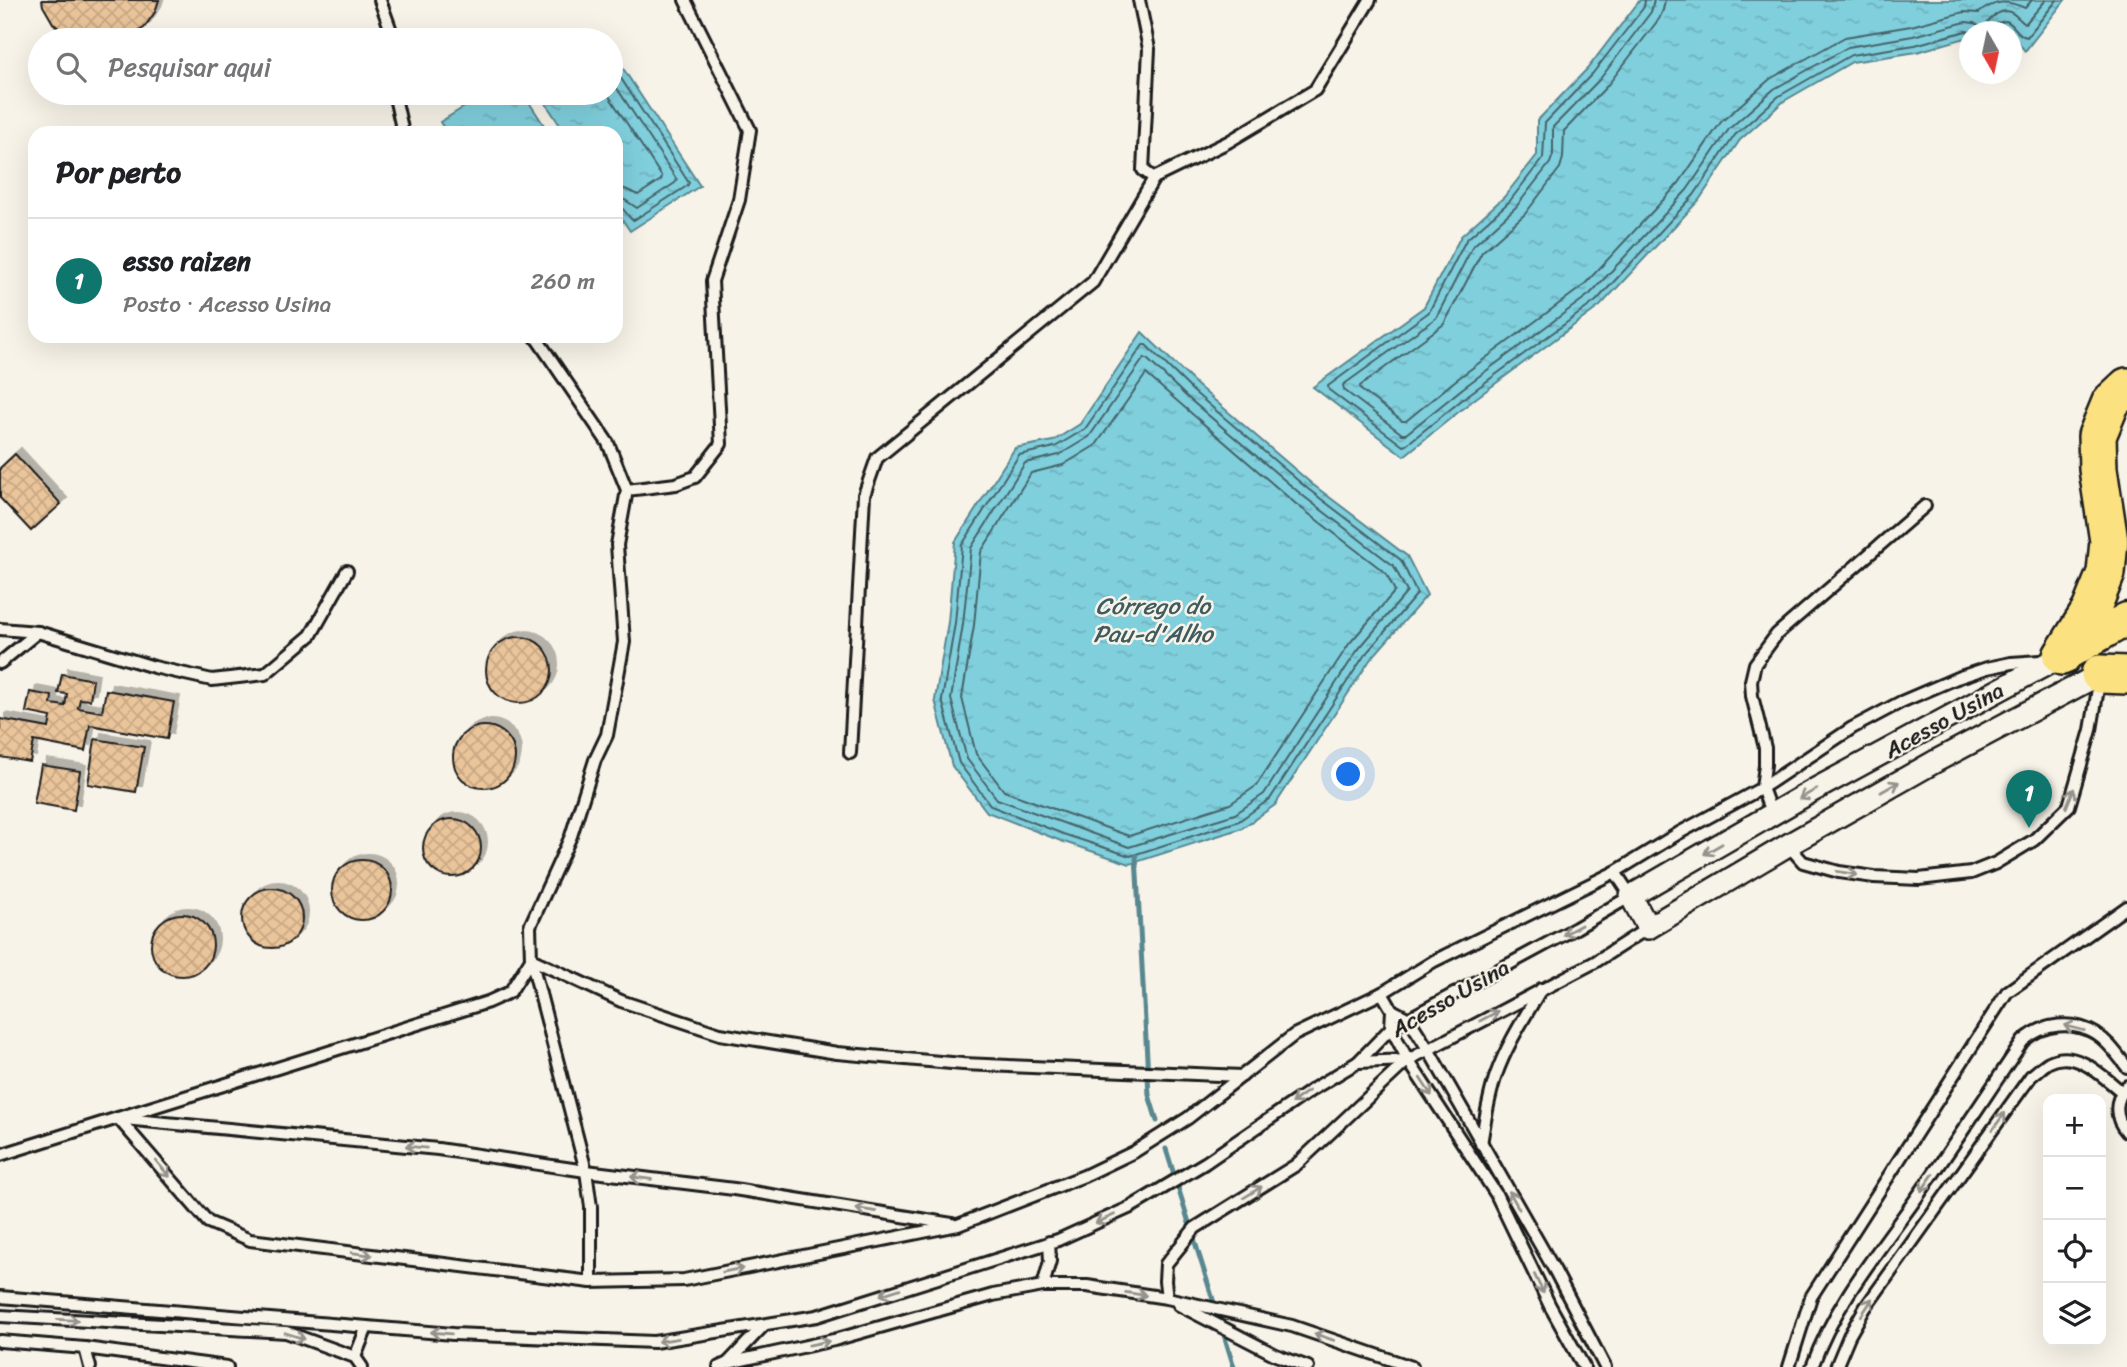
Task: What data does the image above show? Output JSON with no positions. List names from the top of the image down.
{
  "streets": {
    "main road": ["Acesso Usina"]
  },
  "water": ["Córrego do Pau-d'Alho"],
  "north": "bottom",
  "page": {
    "search": "Pesquisar aqui",
    "heading": "Por perto",
    "list": [
      {
        "mark": "1",
        "name": "esso raizen",
        "note": "Posto · Acesso Usina",
        "value": "260 m"
      }
    ],
    "pins": "1",
    "map_buttons": ["+", "−"]
  }
}
